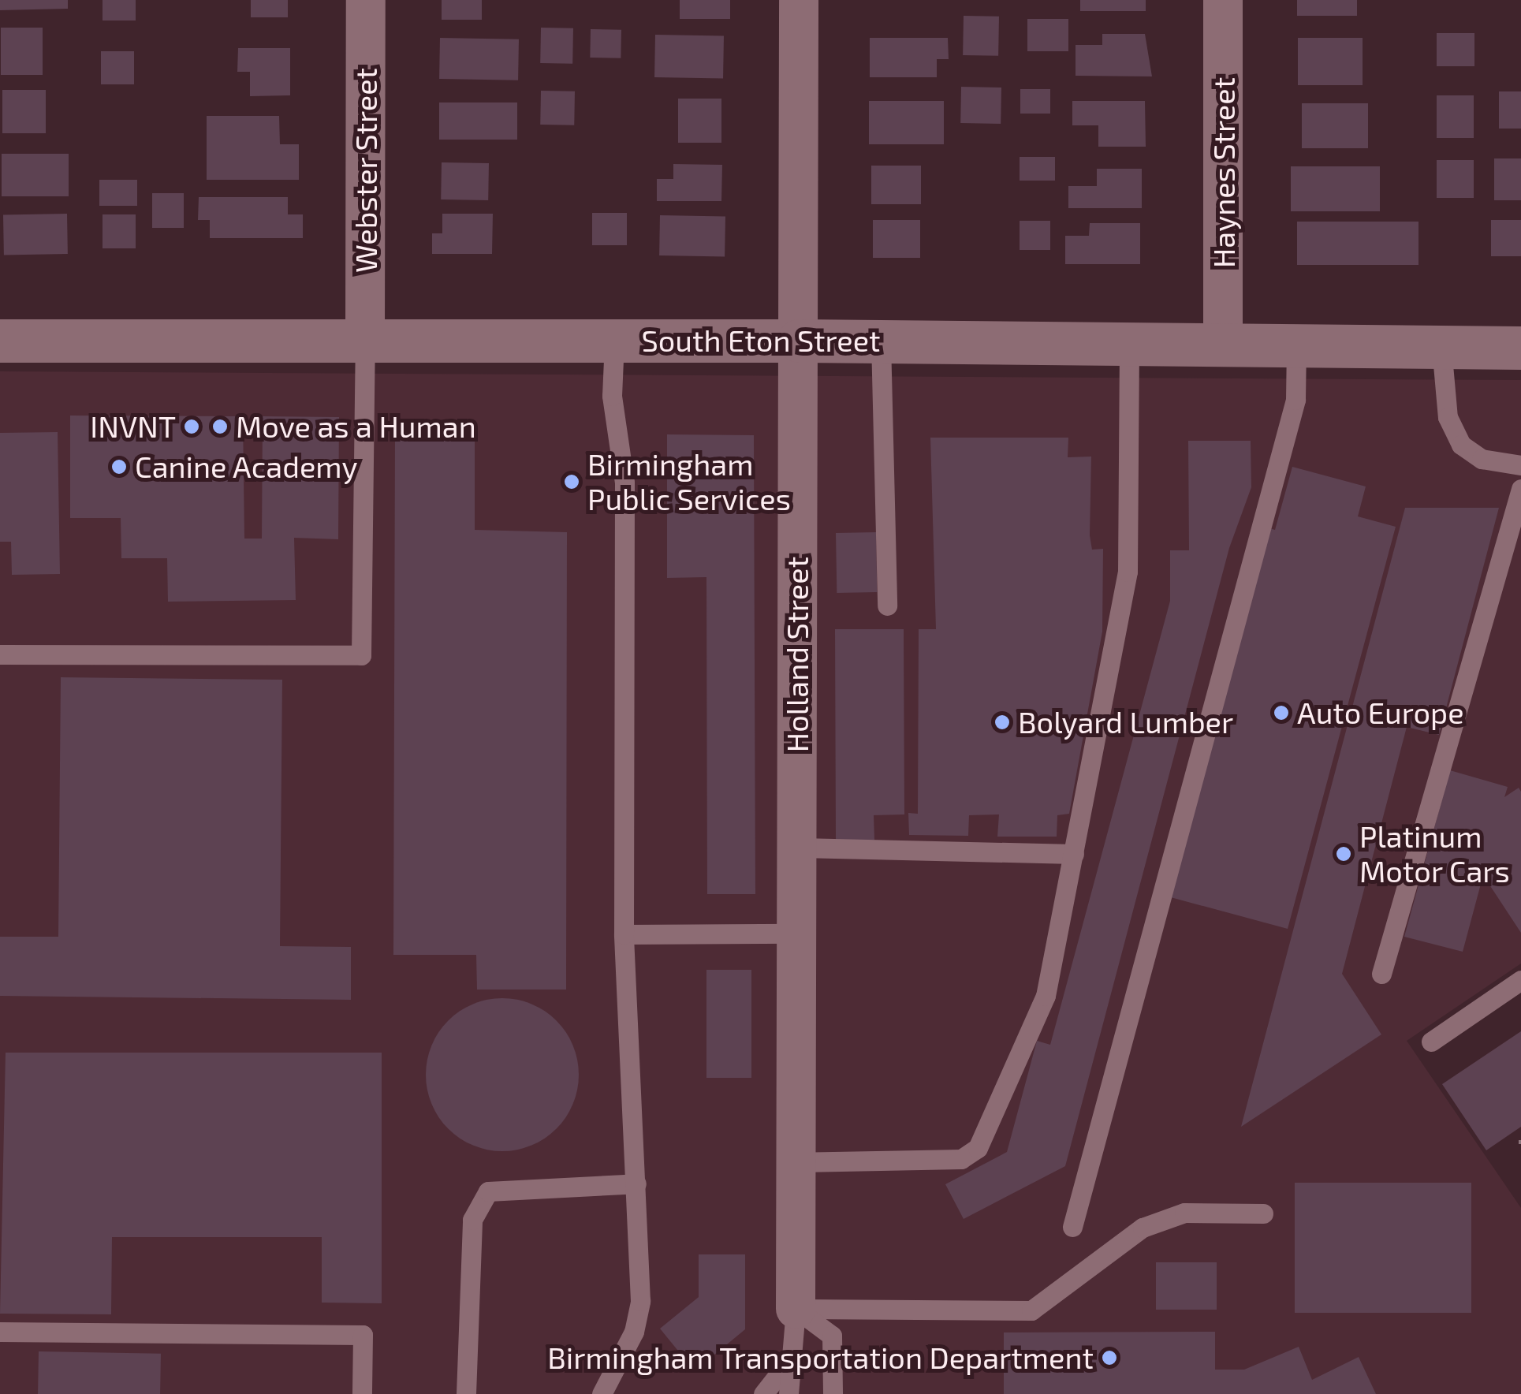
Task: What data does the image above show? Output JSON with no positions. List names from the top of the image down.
{
  "streets": {
    "street": [
      "Webster Street",
      "Haynes Street",
      "South Eton Street",
      "Holland Street"
    ]
  },
  "crossings": [
    ["Webster Street", "South Eton Street"],
    ["Haynes Street", "South Eton Street"],
    ["South Eton Street", "Holland Street"]
  ],
  "places": [
    "INVNT",
    "Move as a Human",
    "Canine Academy",
    "Birmingham Public Services",
    "Auto Europe",
    "Bolyard Lumber",
    "Platinum Motor Cars",
    "Birmingham Transportation Department"
  ]
}
